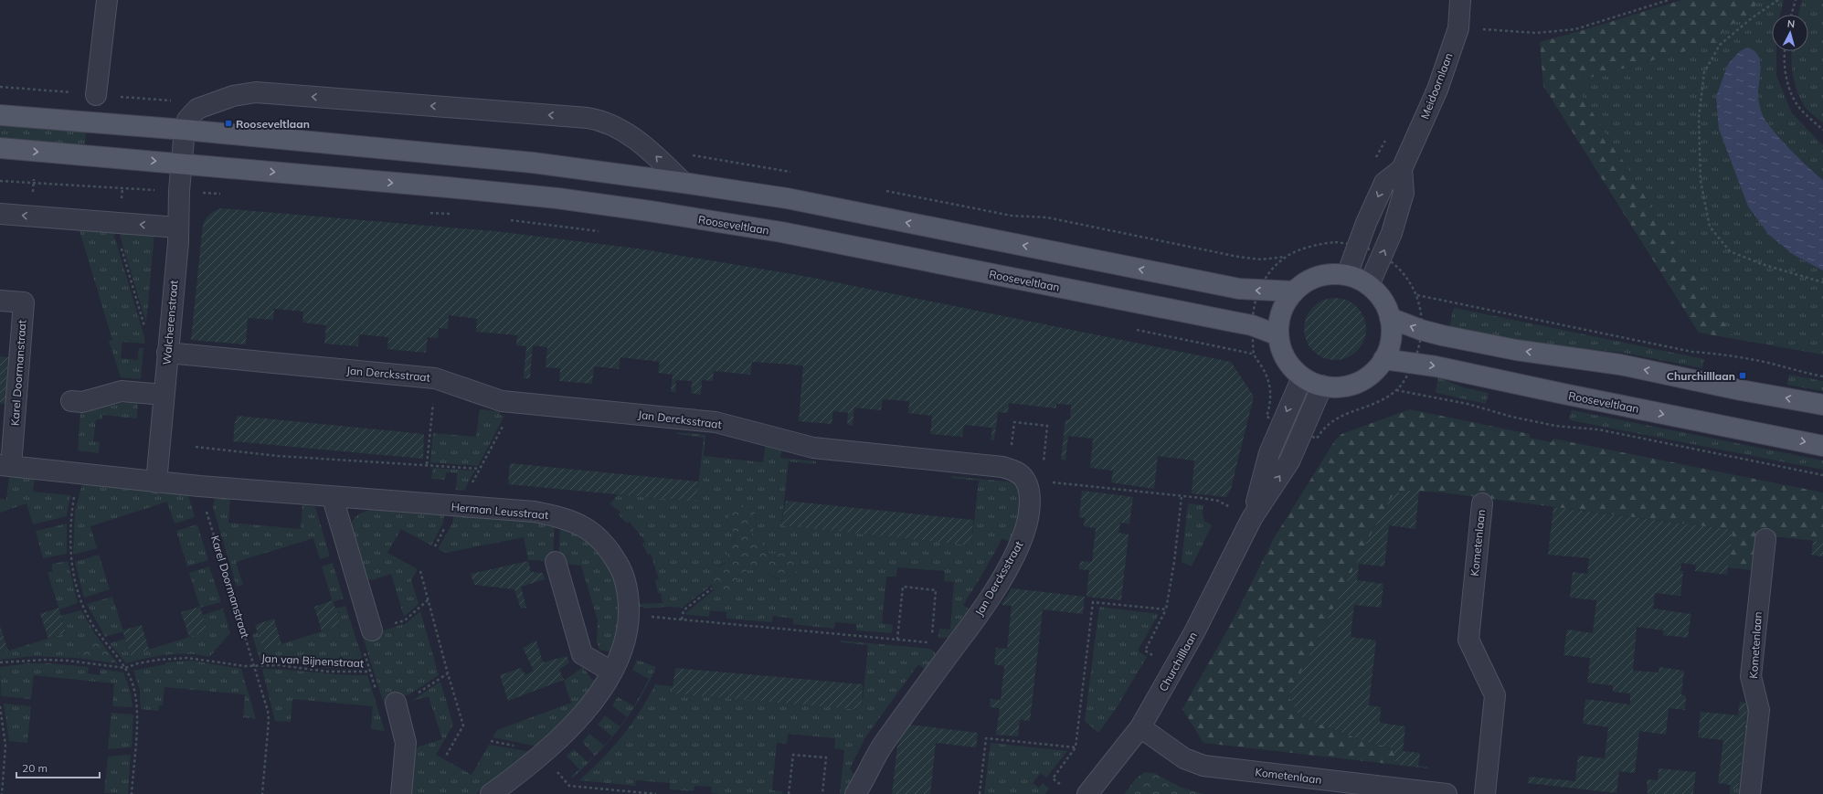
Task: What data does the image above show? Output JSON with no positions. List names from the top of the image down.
{
  "streets": {
    "main road": ["Rooseveltlaan"],
    "street": [
      "Meidoornlaan",
      "Walcherenstraat",
      "Karel Doormanstraat",
      "Jan Dercksstraat",
      "Herman Leusstraat",
      "Kometenlaan",
      "Churchilllaan"
    ],
    "path": ["Jan van Bijnenstraat"]
  },
  "crossings": [
    ["Meidoornlaan", "Rooseveltlaan"],
    ["Meidoornlaan", "Churchilllaan"],
    ["Rooseveltlaan", "Walcherenstraat"],
    ["Rooseveltlaan", "Churchilllaan"],
    ["Walcherenstraat", "Karel Doormanstraat"],
    ["Walcherenstraat", "Jan Dercksstraat"],
    ["Walcherenstraat", "Herman Leusstraat"],
    ["Karel Doormanstraat", "Herman Leusstraat"],
    ["Karel Doormanstraat", "Jan van Bijnenstraat"],
    ["Kometenlaan", "Churchilllaan"]
  ],
  "places": {
    "transit": ["Rooseveltlaan", "Churchilllaan"]
  },
  "scale_bar": "20 m",
  "north": "top"
}
